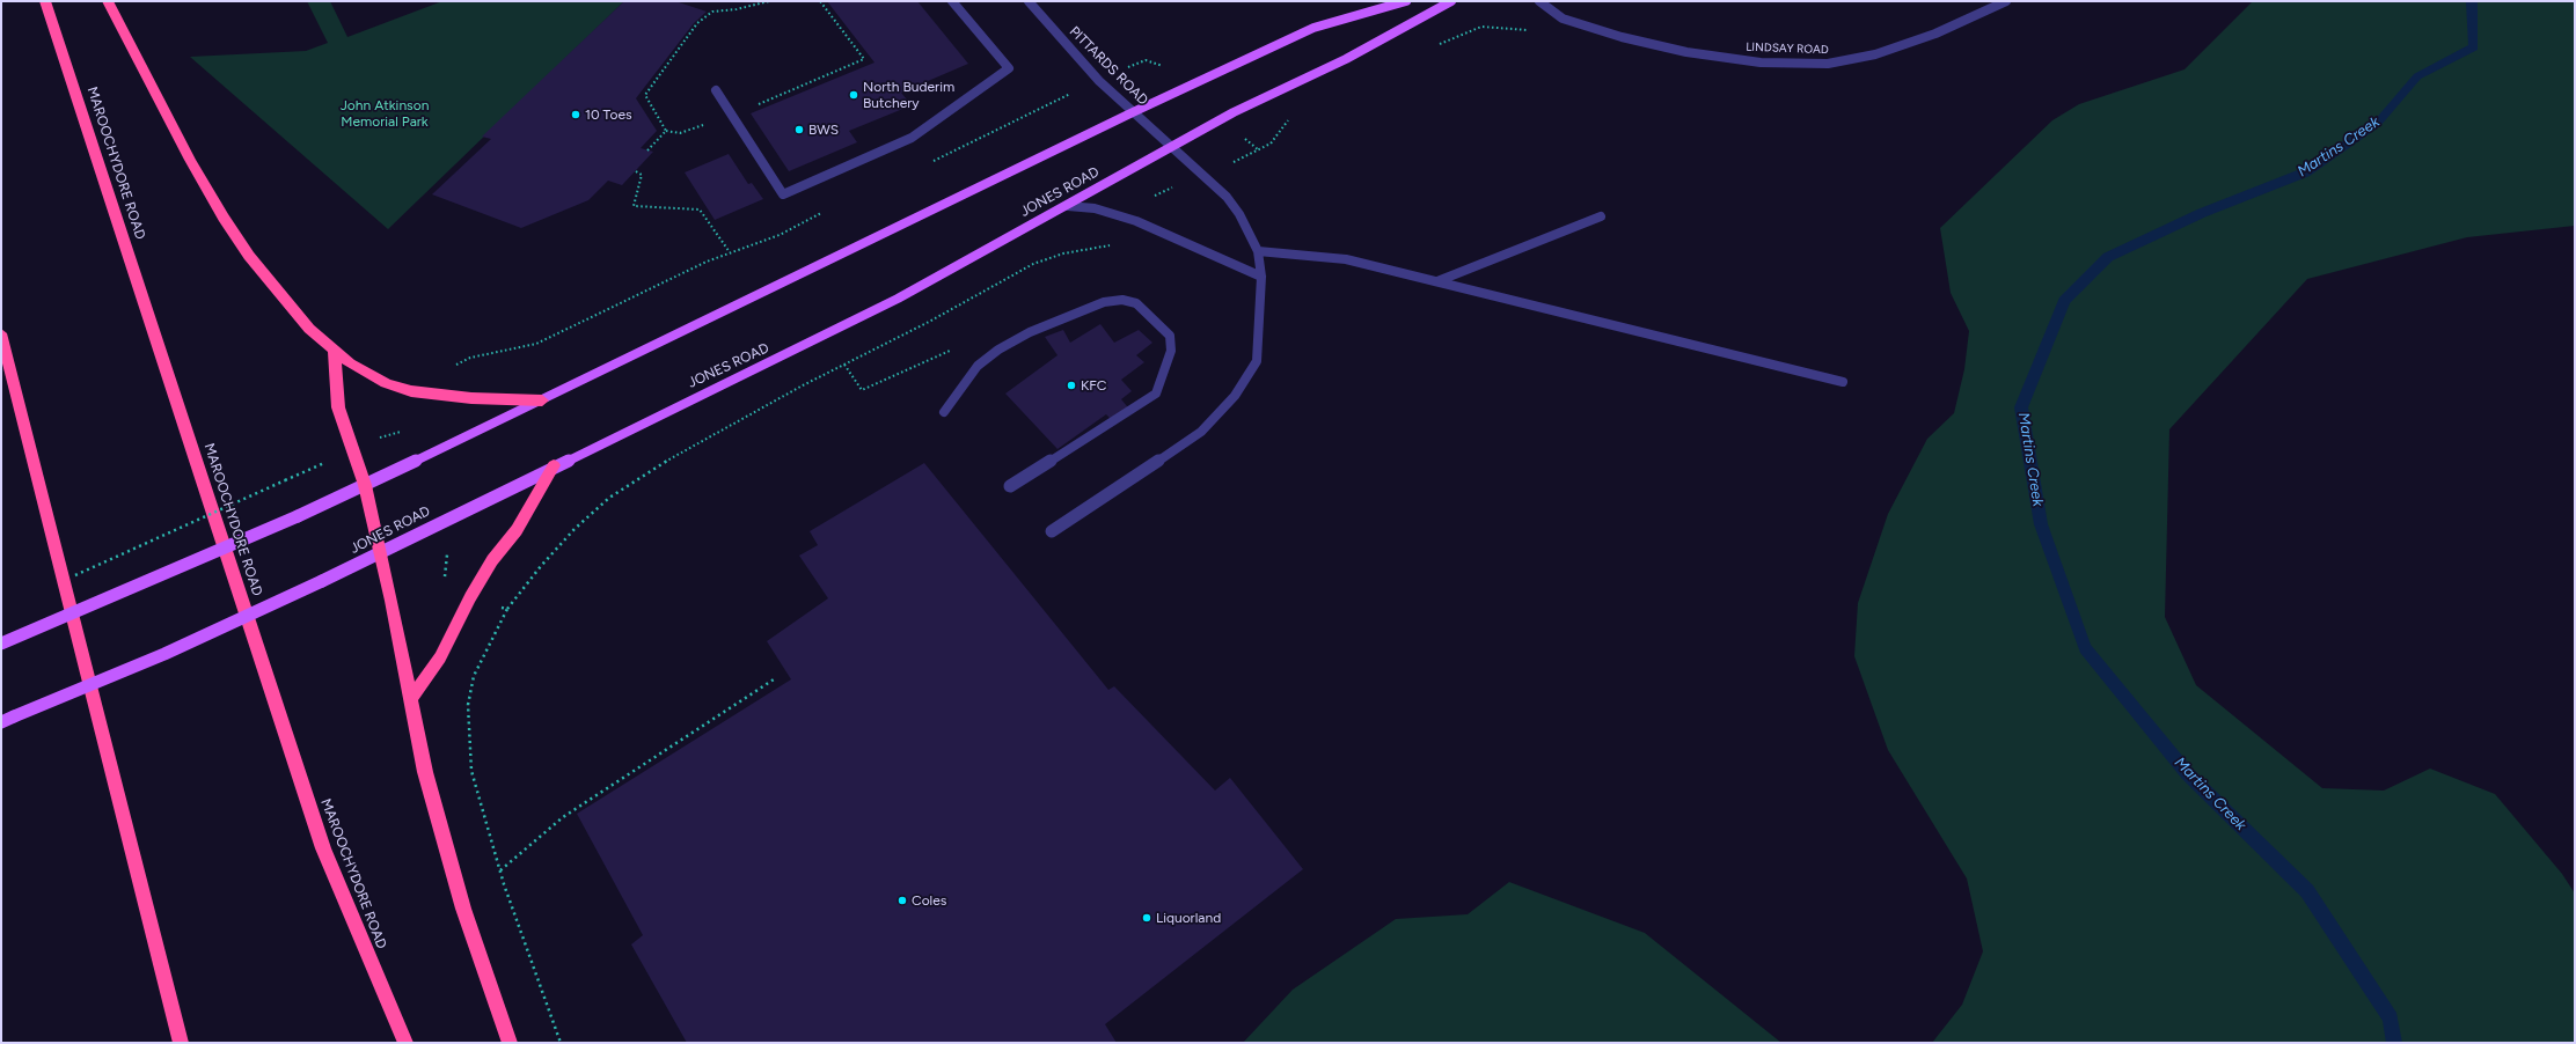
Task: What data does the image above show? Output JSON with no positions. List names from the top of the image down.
{
  "streets": {
    "highway": ["MAROOCHYDORE ROAD"],
    "main road": ["JONES ROAD"],
    "street": ["LINDSAY ROAD", "PITTARDS ROAD"]
  },
  "crossings": [
    ["PITTARDS ROAD", "JONES ROAD"]
  ],
  "water": ["Martins Creek"],
  "parks": ["John Atkinson Memorial Park"],
  "places": [
    "North Buderim Butchery",
    "10 Toes",
    "BWS",
    "KFC",
    "Coles",
    "Liquorland"
  ]
}
